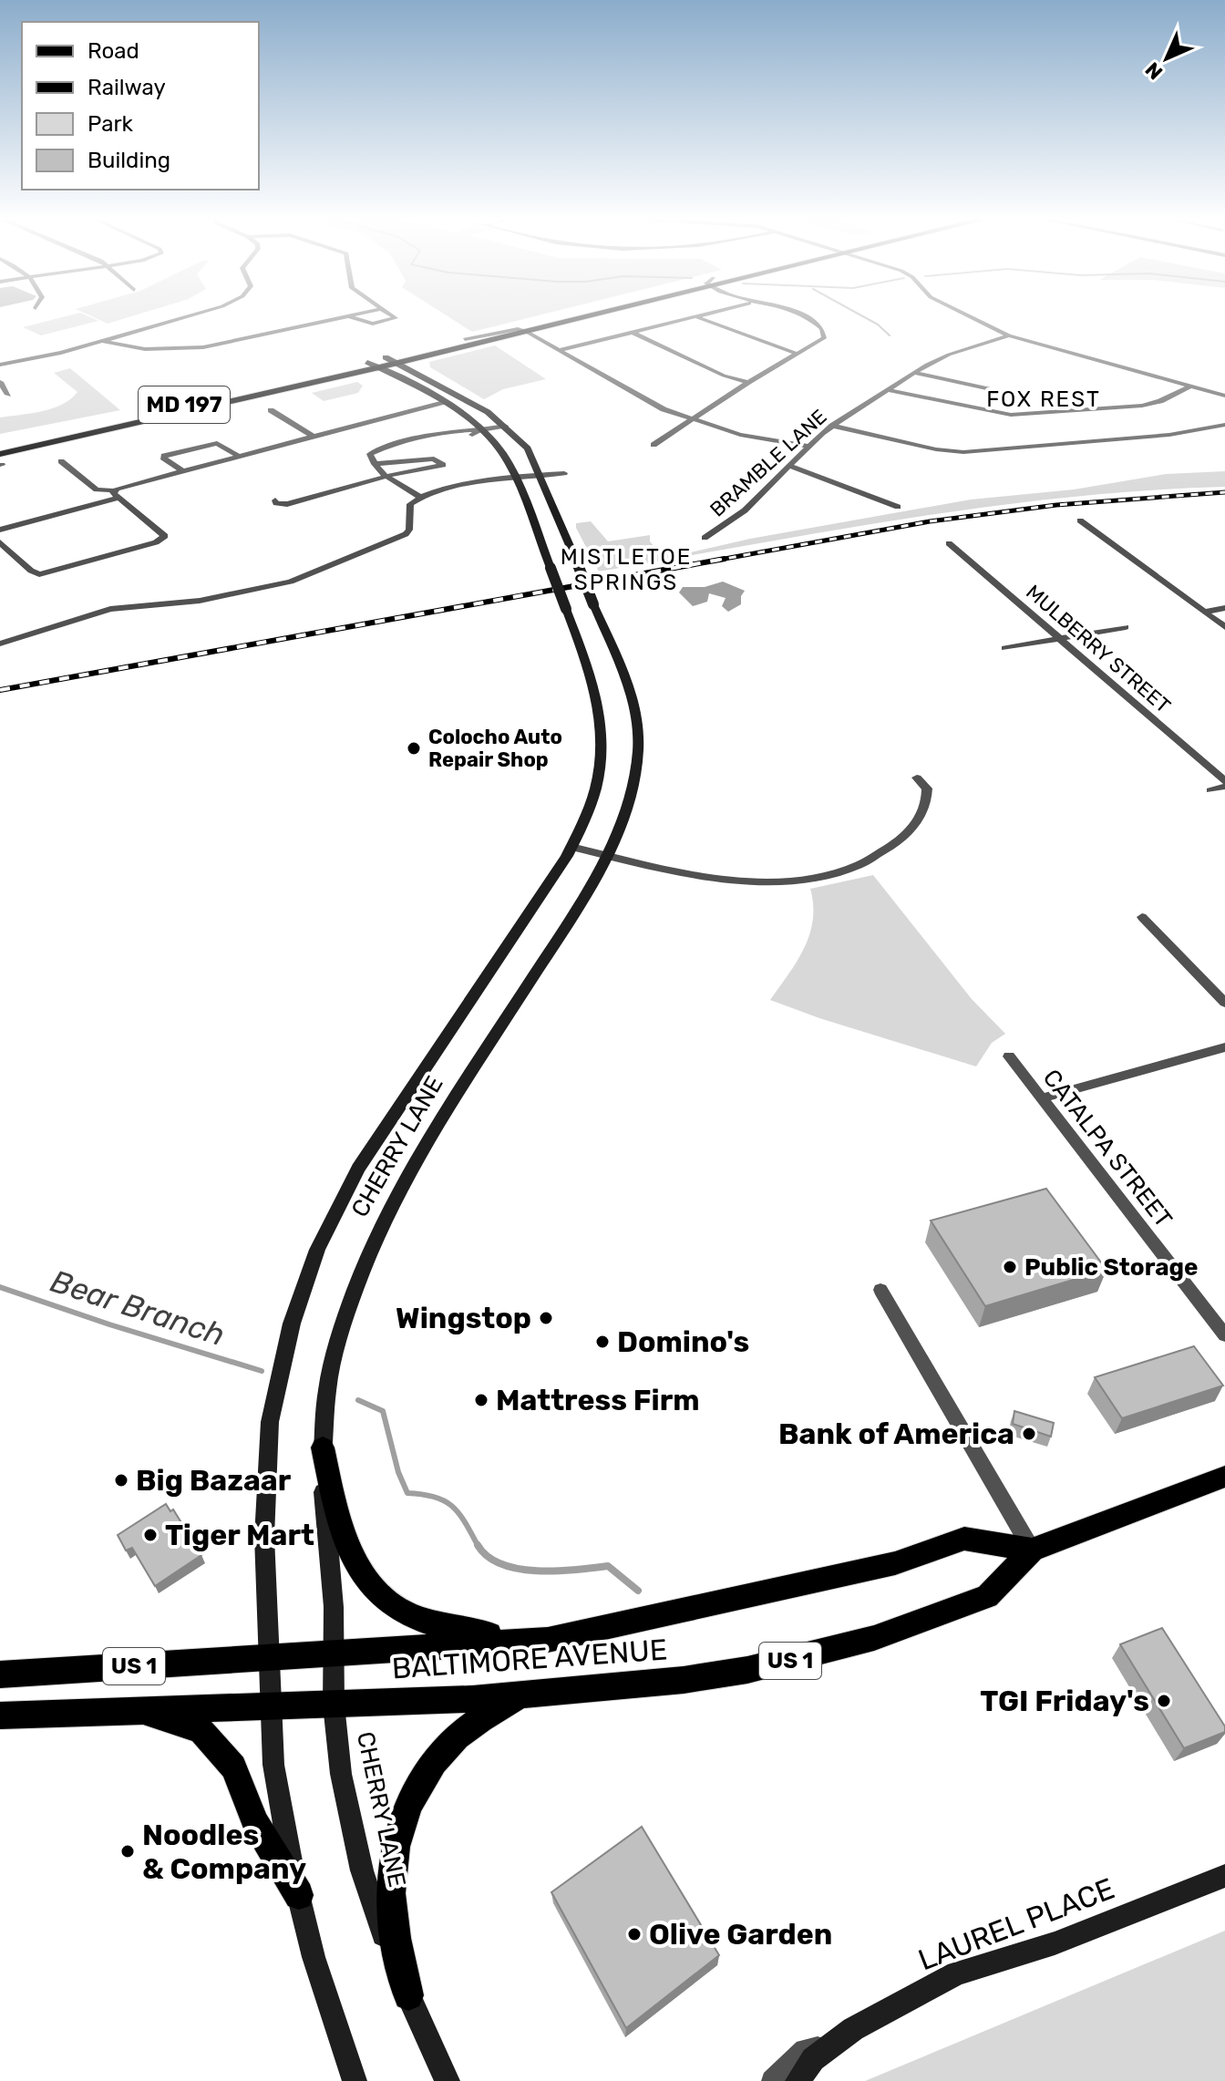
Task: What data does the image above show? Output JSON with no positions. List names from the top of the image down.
{
  "streets": {
    "main road": [
      "MD 197",
      "CHERRY LANE",
      "BALTIMORE AVENUE",
      "US 1",
      "LAUREL PLACE"
    ],
    "street": ["BRAMBLE LANE", "MULBERRY STREET", "CATALPA STREET"]
  },
  "crossings": [
    ["MD 197", "CHERRY LANE"],
    ["CHERRY LANE", "BALTIMORE AVENUE"]
  ],
  "districts": ["FOX REST", "MISTLETOE SPRINGS"],
  "water": ["Bear Branch"],
  "places": [
    "Colocho Auto Repair Shop",
    "Public Storage",
    "Wingstop",
    "Domino's",
    "Mattress Firm",
    "Bank of America",
    "Big Bazaar",
    "Tiger Mart",
    "TGI Friday's",
    "Noodles & Company",
    "Olive Garden"
  ],
  "legend": [
    "Road",
    "Railway",
    "Park",
    "Building"
  ],
  "north": "bottom left"
}
